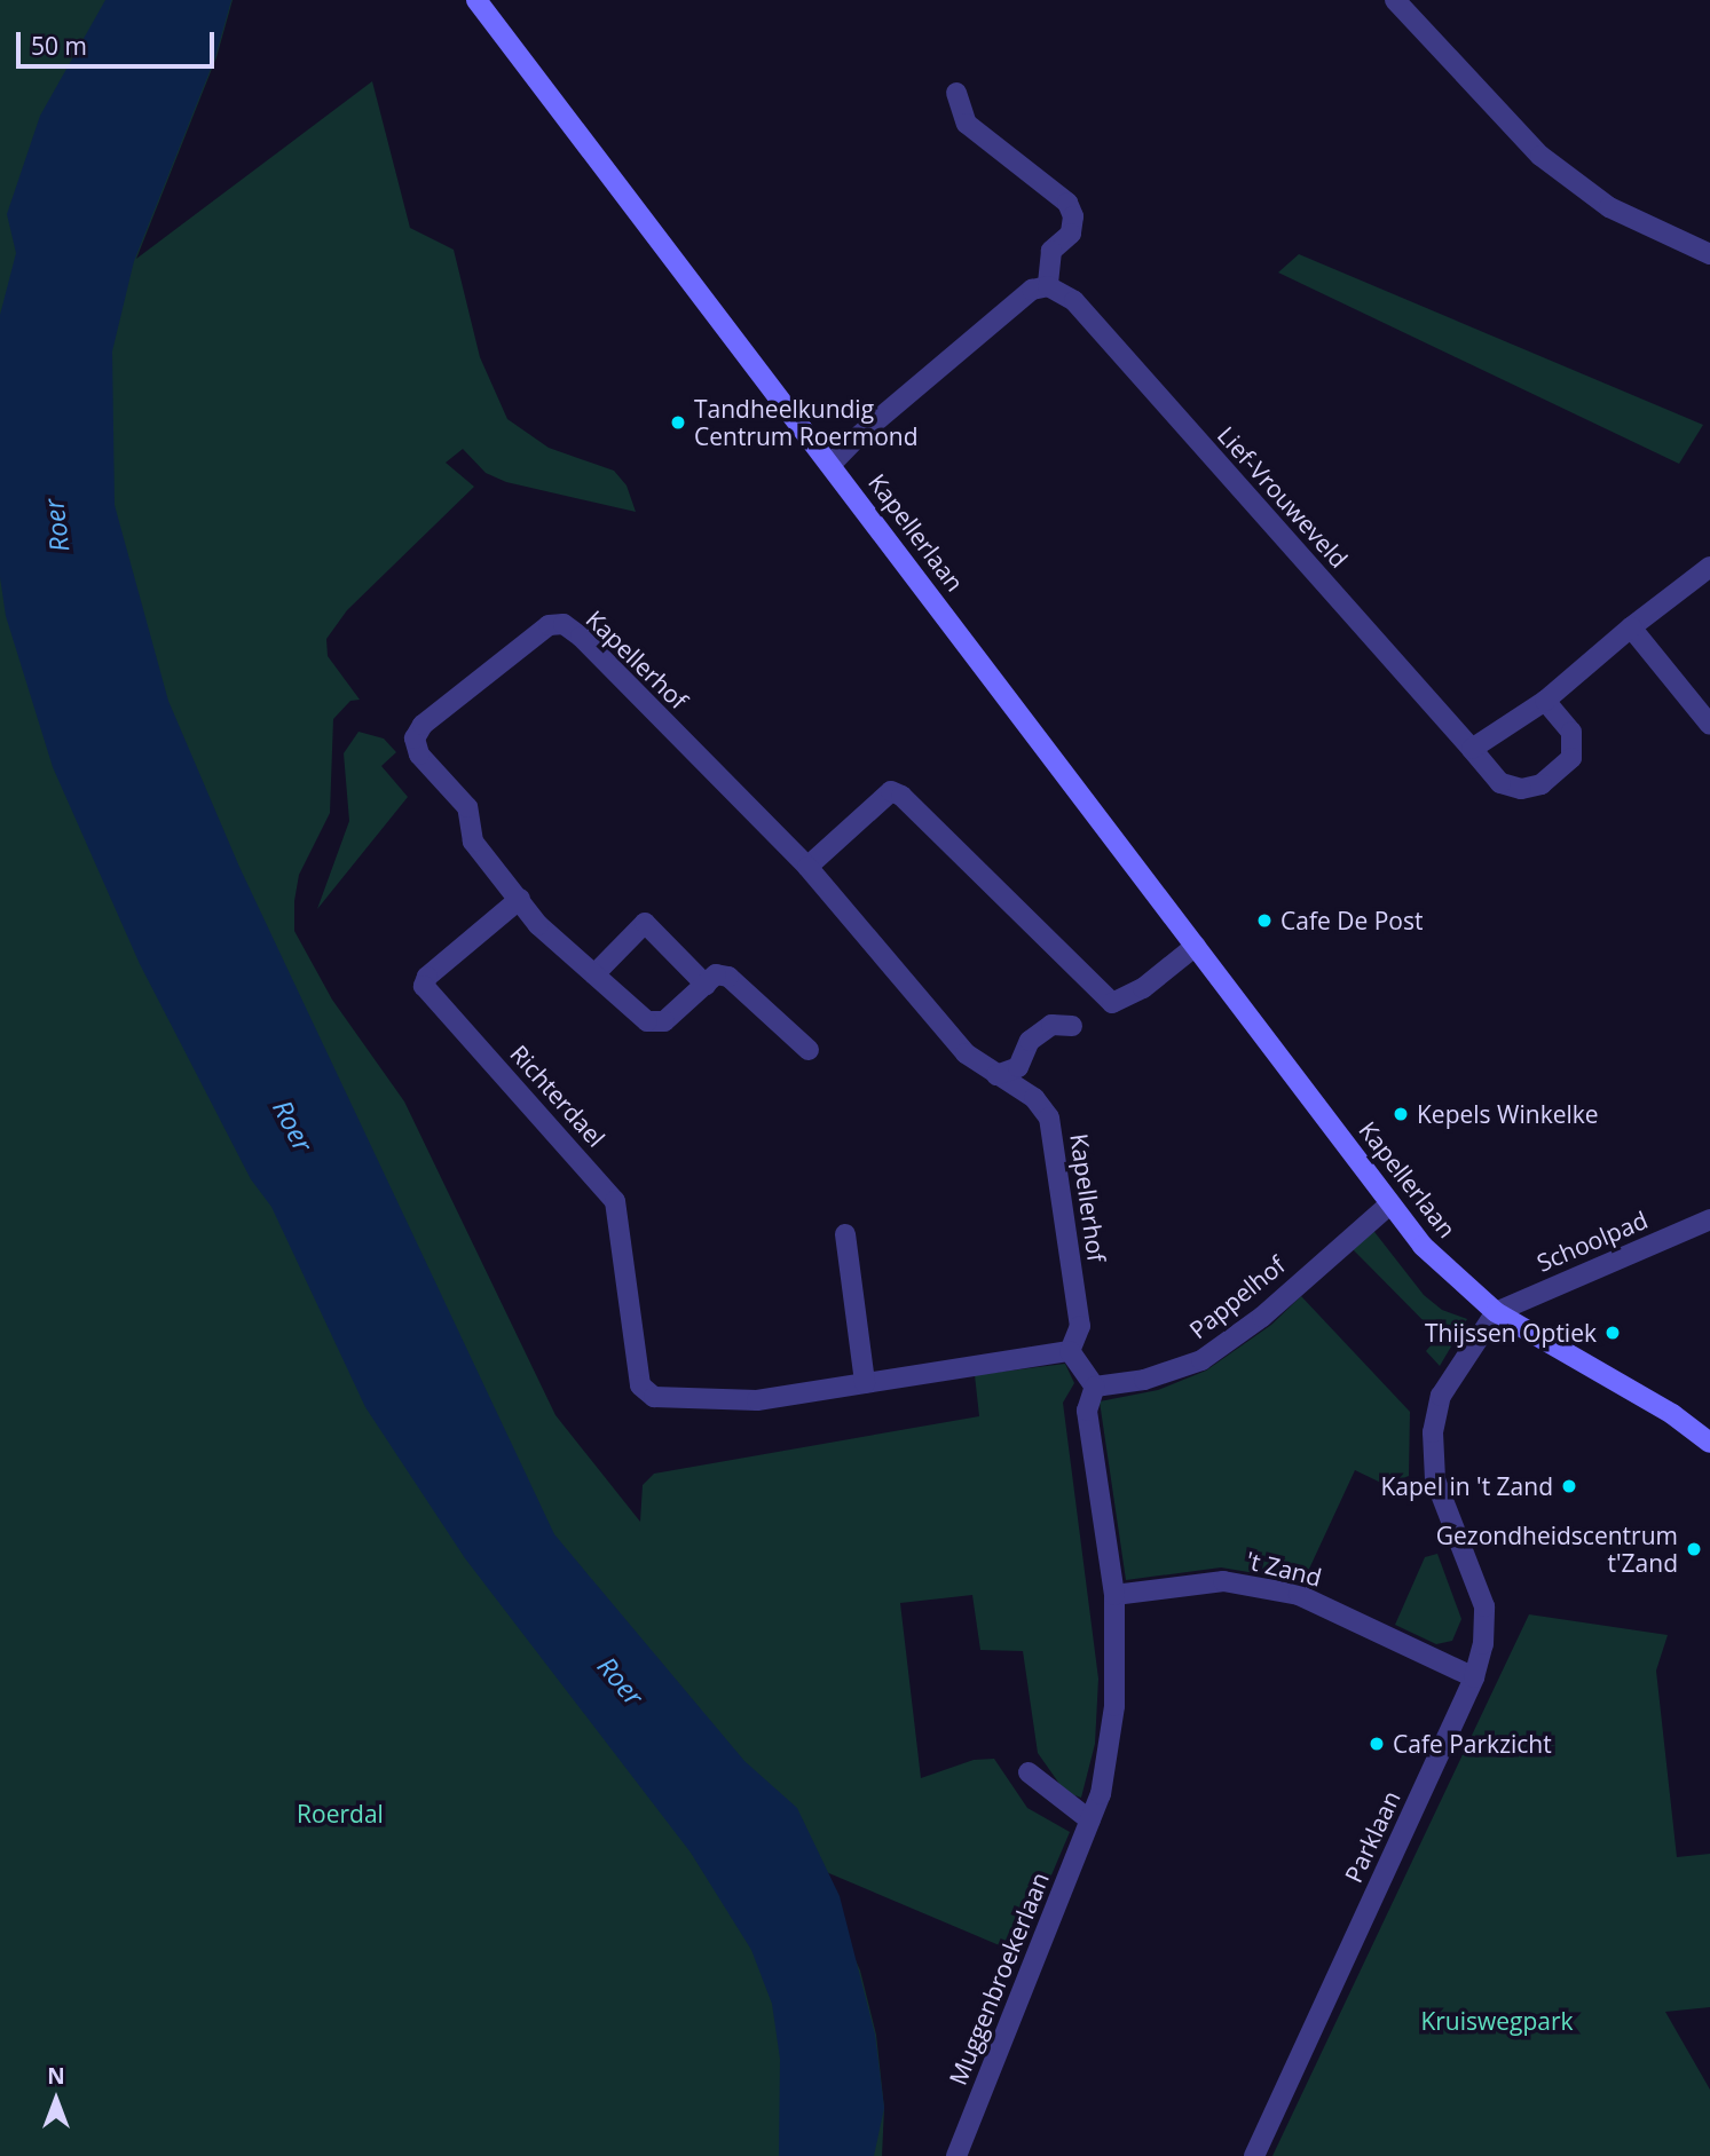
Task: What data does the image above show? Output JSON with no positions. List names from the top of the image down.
{
  "streets": {
    "street": [
      "Lief-Vrouweveld",
      "Kapellerlaan",
      "Kapellerhof",
      "Richterdael",
      "Schoolpad",
      "Pappelhof",
      "'t Zand",
      "Parklaan",
      "Muggenbroekerlaan"
    ]
  },
  "crossings": [
    ["Kapellerlaan", "Schoolpad"],
    ["Kapellerlaan", "Pappelhof"],
    ["Kapellerlaan", "Parklaan"],
    ["Kapellerhof", "Richterdael"],
    ["Schoolpad", "Parklaan"],
    ["Pappelhof", "Muggenbroekerlaan"],
    ["'t Zand", "Parklaan"],
    ["'t Zand", "Muggenbroekerlaan"]
  ],
  "water": ["Roer"],
  "parks": ["Roerdal", "Kruiswegpark"],
  "places": [
    "Tandheelkundig Centrum Roermond",
    "Cafe De Post",
    "Kepels Winkelke",
    "Thijssen Optiek",
    "Kapel in 't Zand",
    "Gezondheidscentrum t'Zand",
    "Cafe Parkzicht"
  ],
  "scale_bar": "50 m",
  "north": "top"
}
